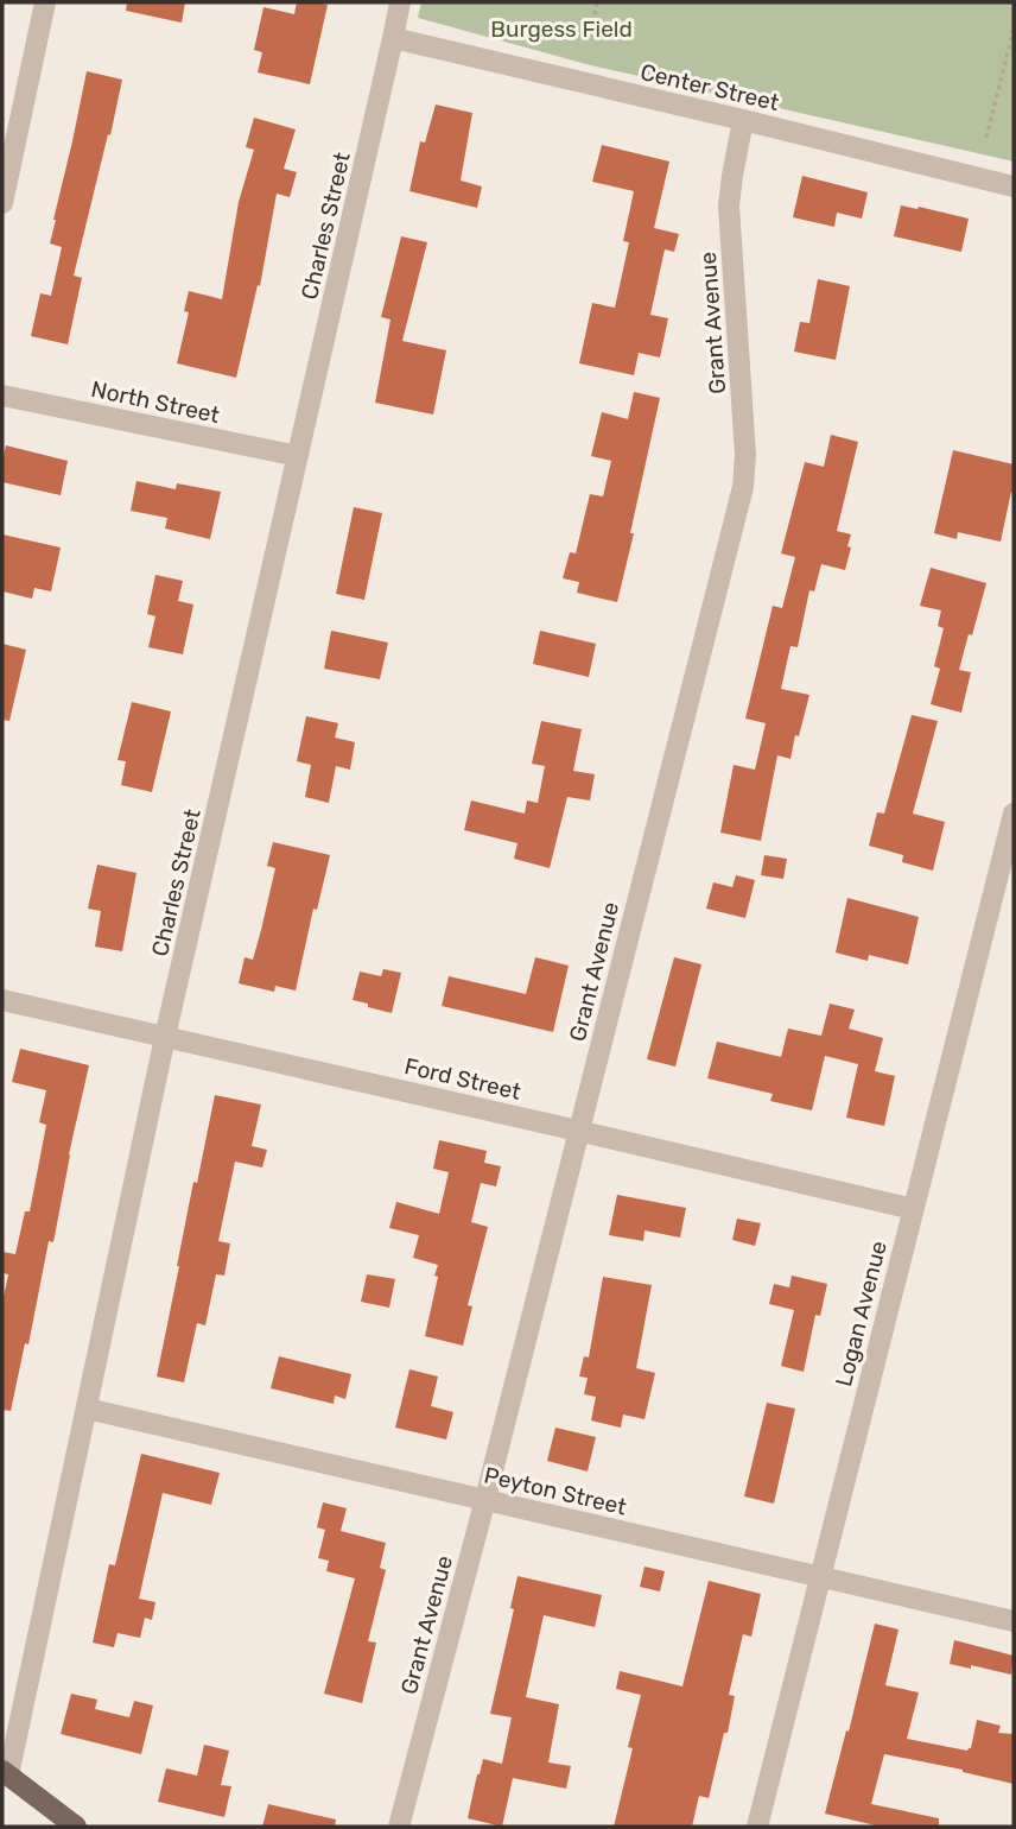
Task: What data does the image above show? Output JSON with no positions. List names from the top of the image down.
{
  "streets": {
    "street": [
      "Center Street",
      "Charles Street",
      "Grant Avenue",
      "North Street",
      "Ford Street",
      "Logan Avenue",
      "Peyton Street"
    ]
  },
  "crossings": [
    ["Center Street", "Charles Street"],
    ["Center Street", "Grant Avenue"],
    ["Charles Street", "North Street"],
    ["Charles Street", "Ford Street"],
    ["Charles Street", "Peyton Street"],
    ["Grant Avenue", "Ford Street"],
    ["Grant Avenue", "Peyton Street"],
    ["Ford Street", "Logan Avenue"],
    ["Logan Avenue", "Peyton Street"]
  ],
  "parks": ["Burgess Field"]
}
